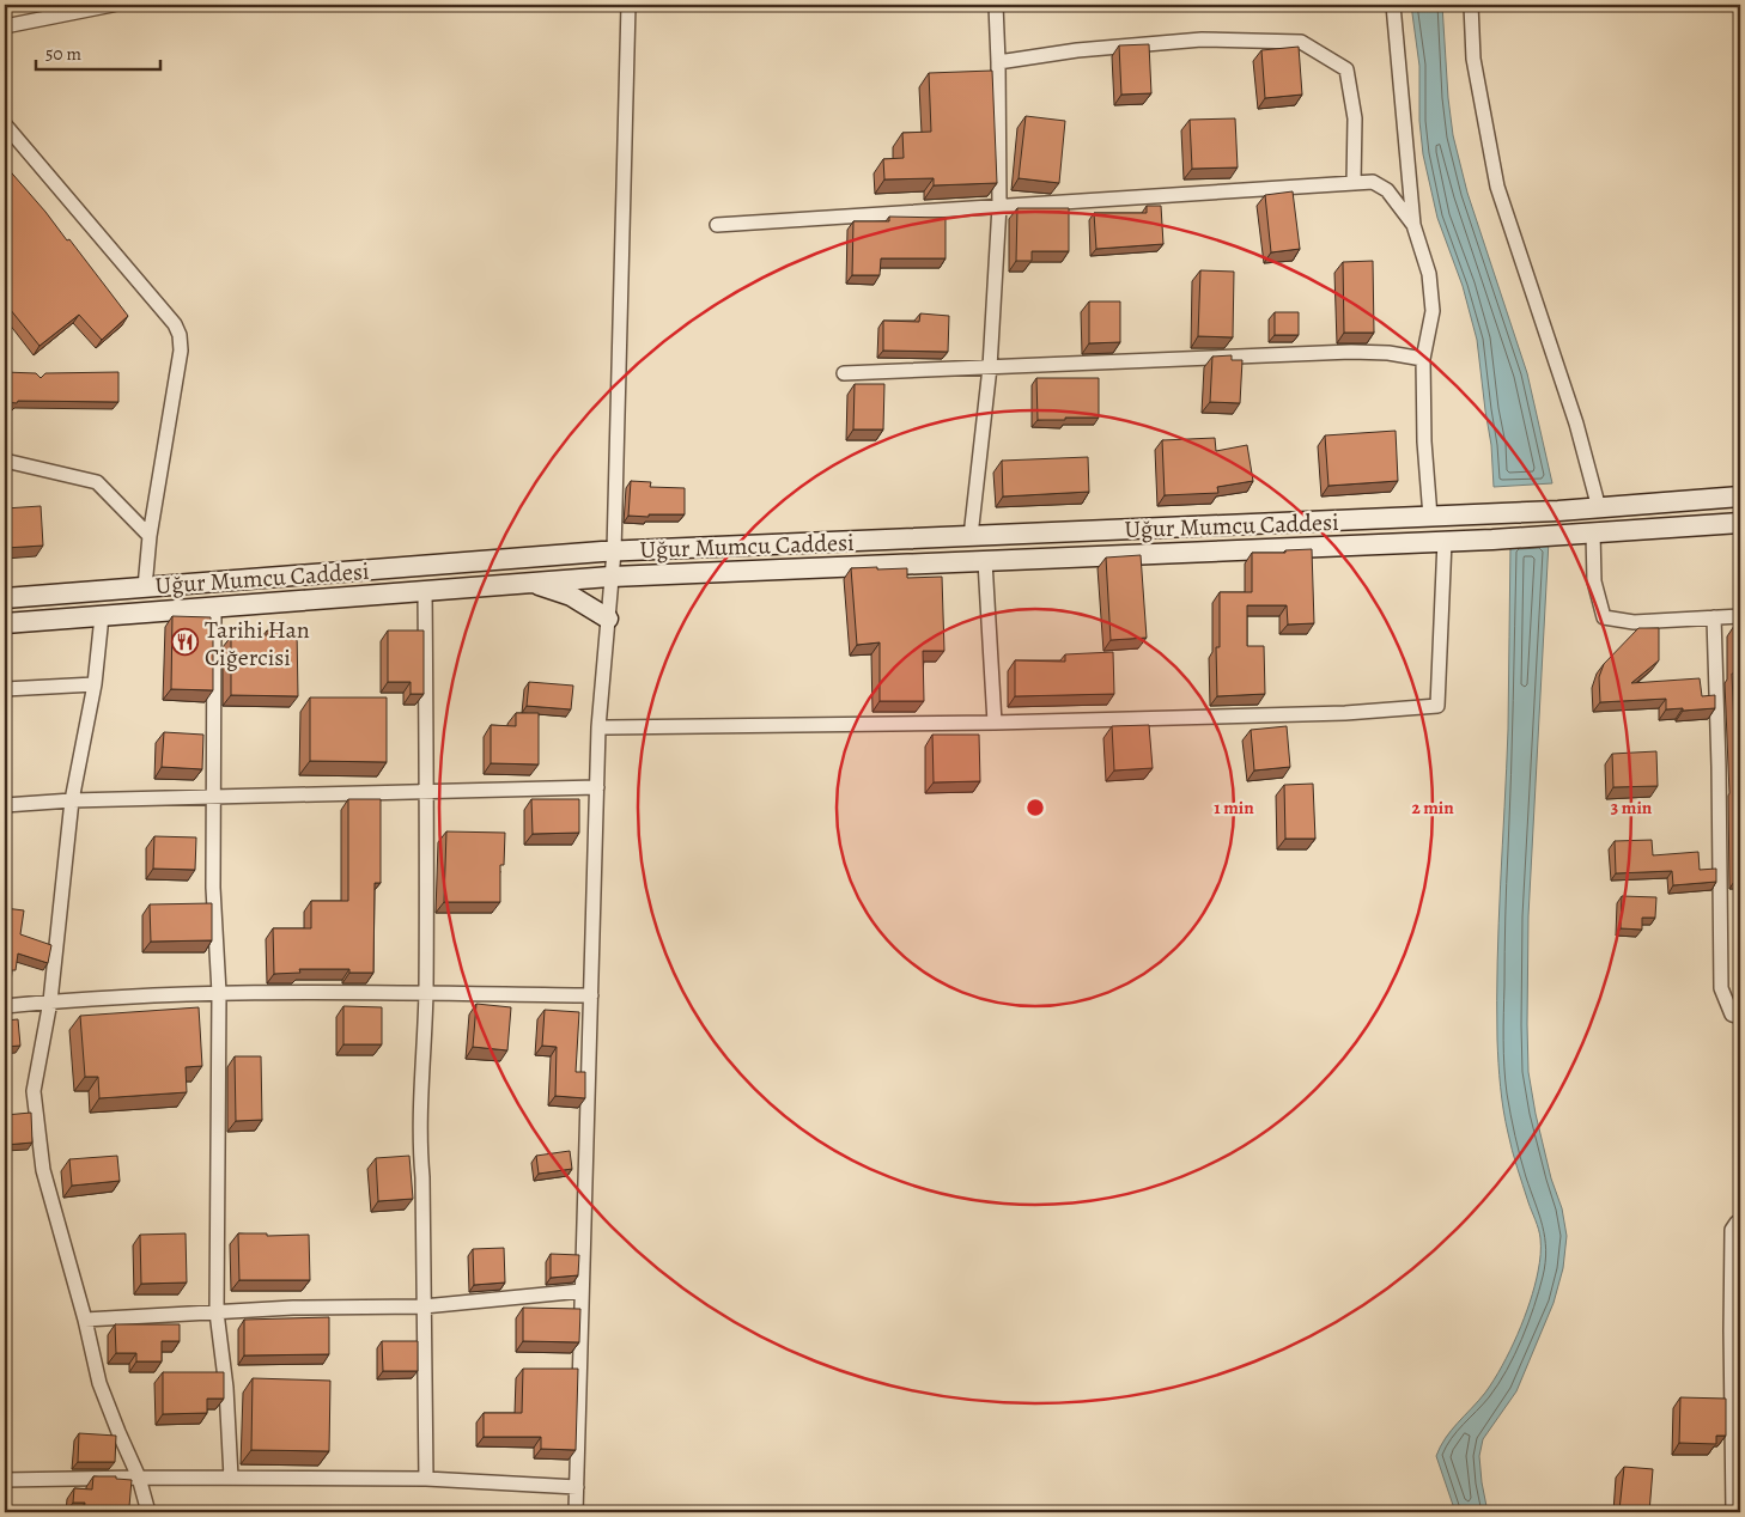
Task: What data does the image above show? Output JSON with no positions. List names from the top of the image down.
{
  "streets": {
    "street": ["Uğur Mumcu Caddesi"]
  },
  "places": {
    "restaurant": ["Tarihi Han Ciğercisi"]
  },
  "scale_bar": "50 m",
  "rings": ["1 min", "2 min", "3 min"]
}
